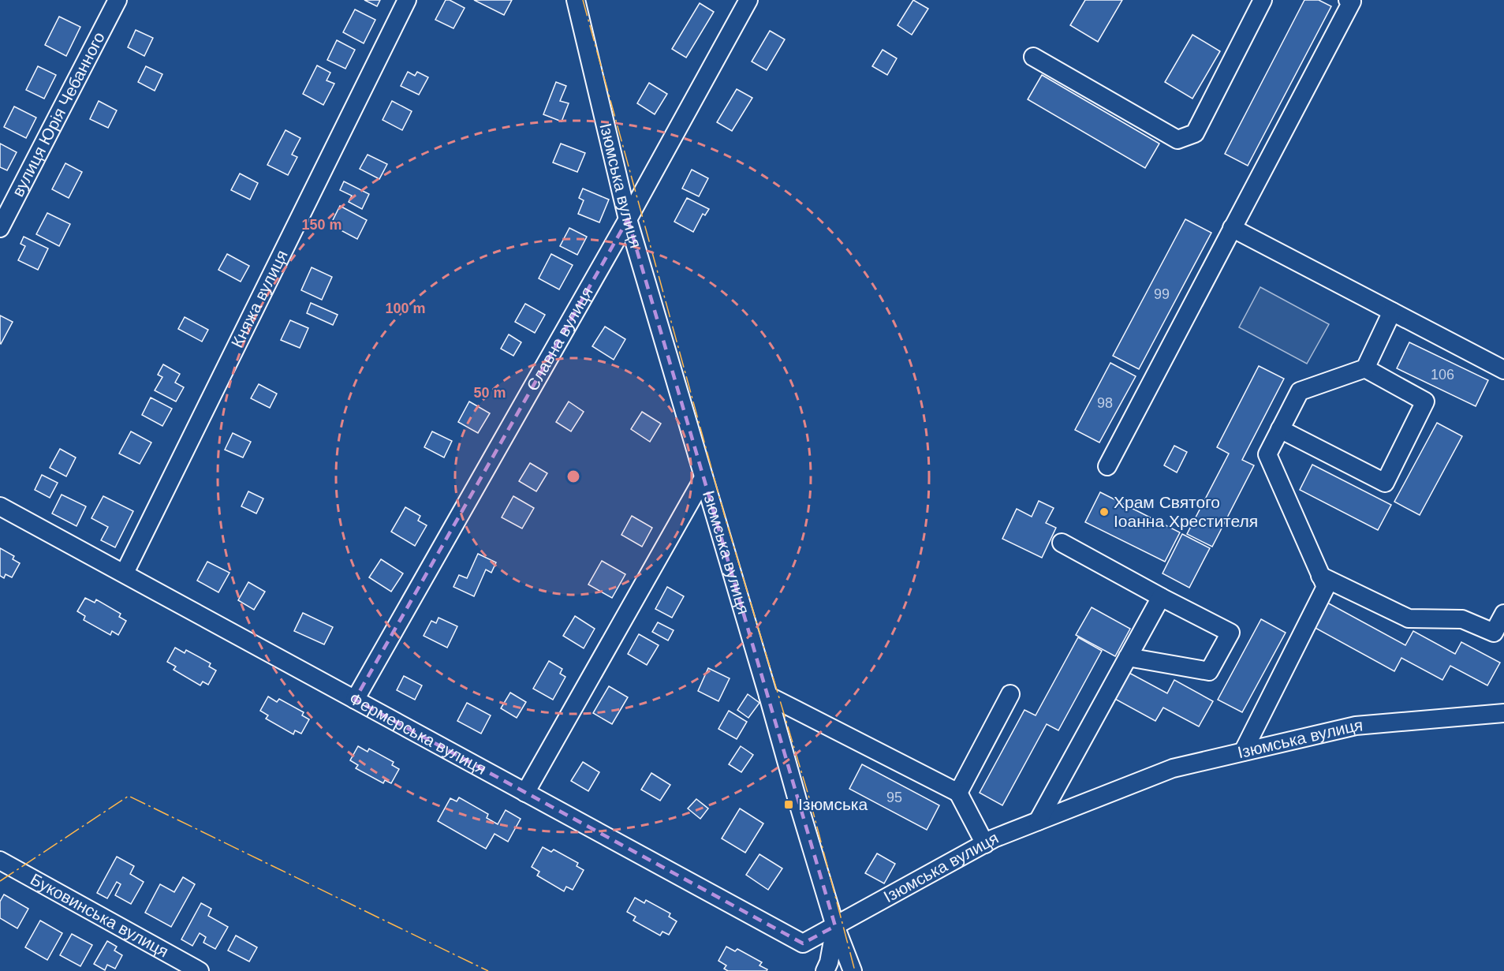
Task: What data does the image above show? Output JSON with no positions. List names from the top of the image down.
{
  "streets": {
    "street": [
      "вулиця Юрія Чебанного",
      "Ізюмська вулиця",
      "Княжа вулиця",
      "Славна вулиця",
      "Фермерська вулиця",
      "Буковинська вулиця"
    ]
  },
  "crossings": [
    ["Ізюмська вулиця", "Славна вулиця"],
    ["Ізюмська вулиця", "Фермерська вулиця"],
    ["Княжа вулиця", "Фермерська вулиця"],
    ["Славна вулиця", "Фермерська вулиця"]
  ],
  "places": {
    "other": ["Храм Святого Іоанна Хрестителя"],
    "transit": ["Ізюмська"]
  },
  "house_numbers": [
    "99",
    "106",
    "98",
    "95"
  ],
  "rings": ["150 m", "100 m", "50 m"]
}
